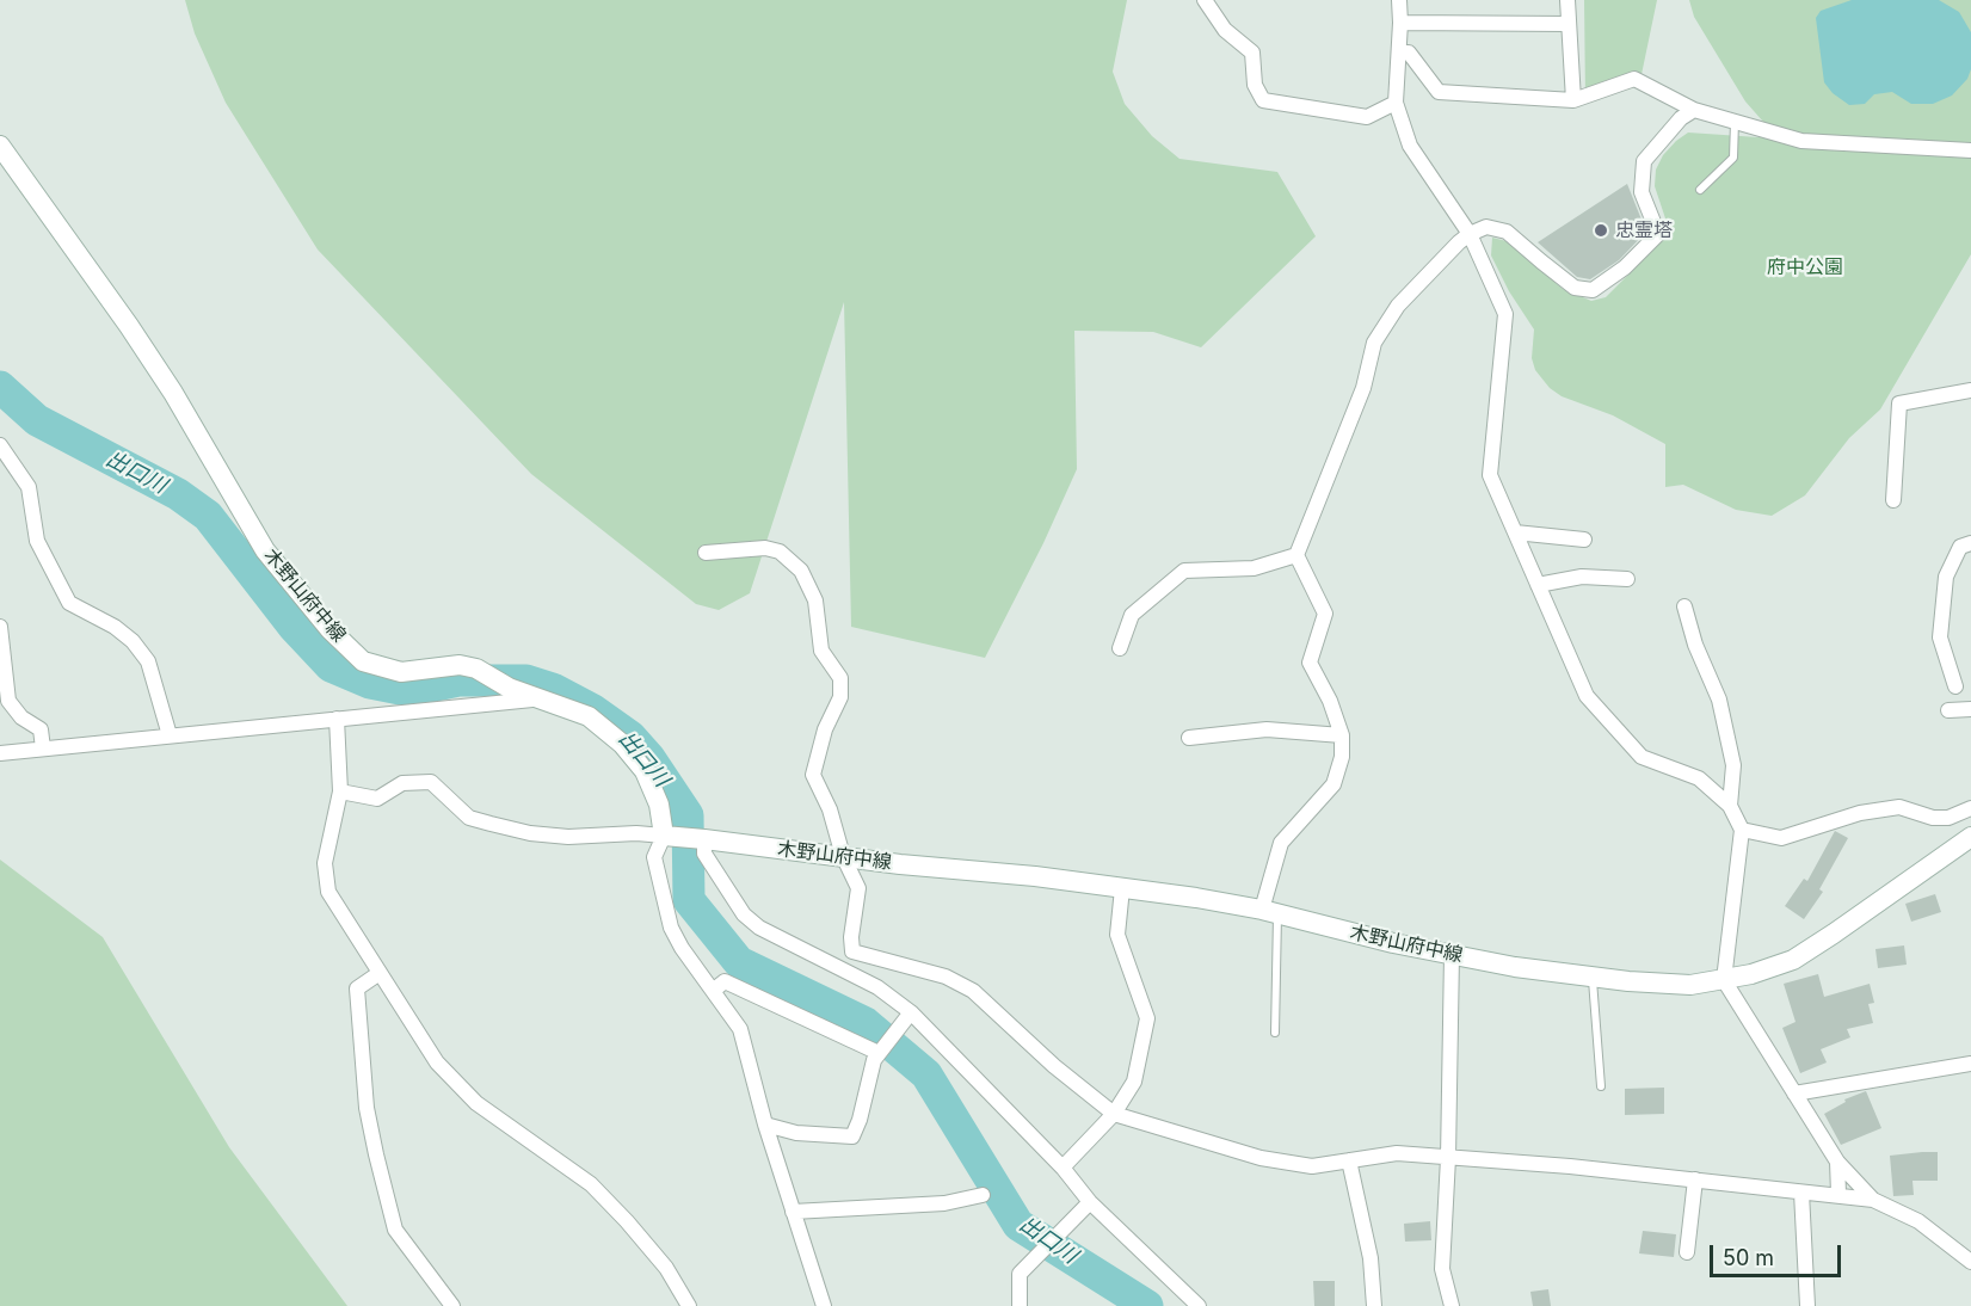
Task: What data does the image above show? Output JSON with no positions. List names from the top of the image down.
{
  "streets": {
    "main road": ["木野山府中線"]
  },
  "water": ["出口川"],
  "parks": ["府中公園"],
  "places": ["忠霊塔"],
  "scale_bar": "50 m"
}
